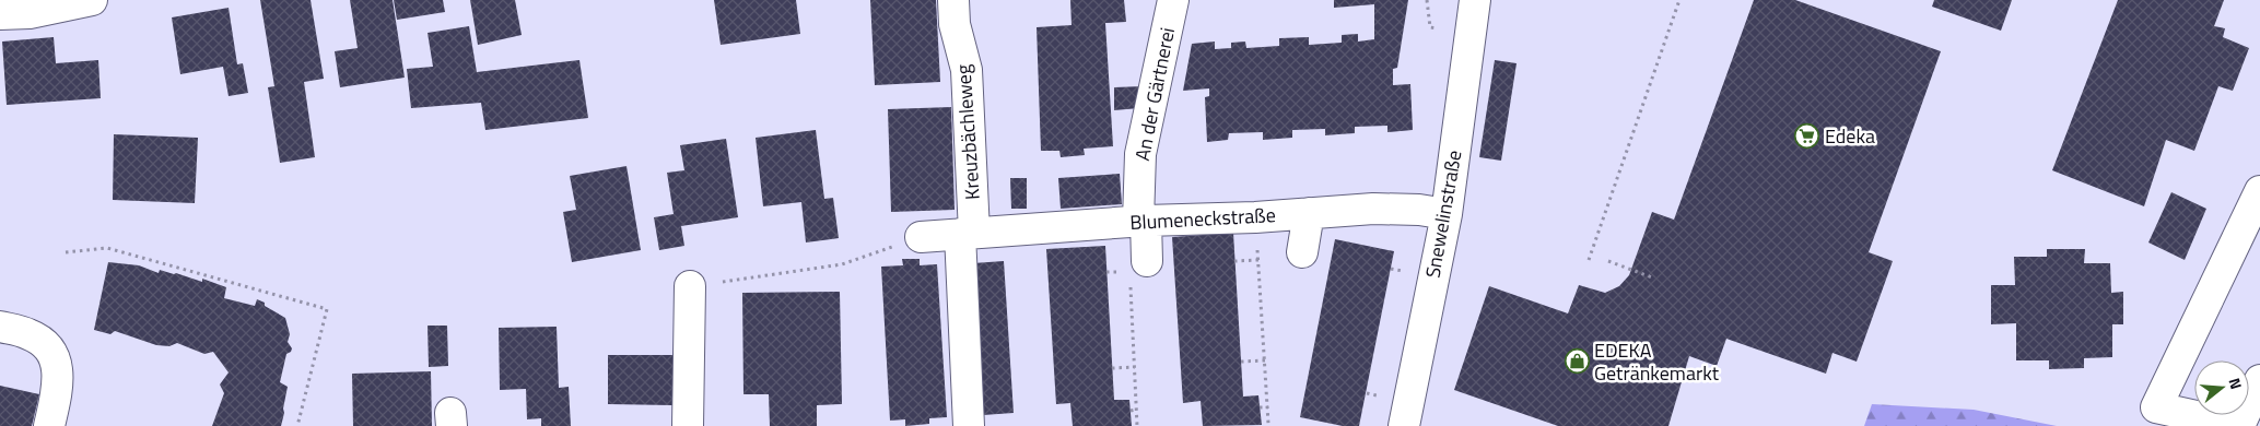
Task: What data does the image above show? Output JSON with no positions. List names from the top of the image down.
{
  "streets": {
    "street": [
      "An der Gärtnerei",
      "Kreuzbächleweg",
      "Snewelinstraße",
      "Blumeneckstraße"
    ]
  },
  "crossings": [
    ["An der Gärtnerei", "Blumeneckstraße"],
    ["Kreuzbächleweg", "Blumeneckstraße"],
    ["Snewelinstraße", "Blumeneckstraße"]
  ],
  "places": {
    "supermarket": ["Edeka"],
    "shop": ["EDEKA Getränkemarkt"]
  },
  "north": "right"
}
